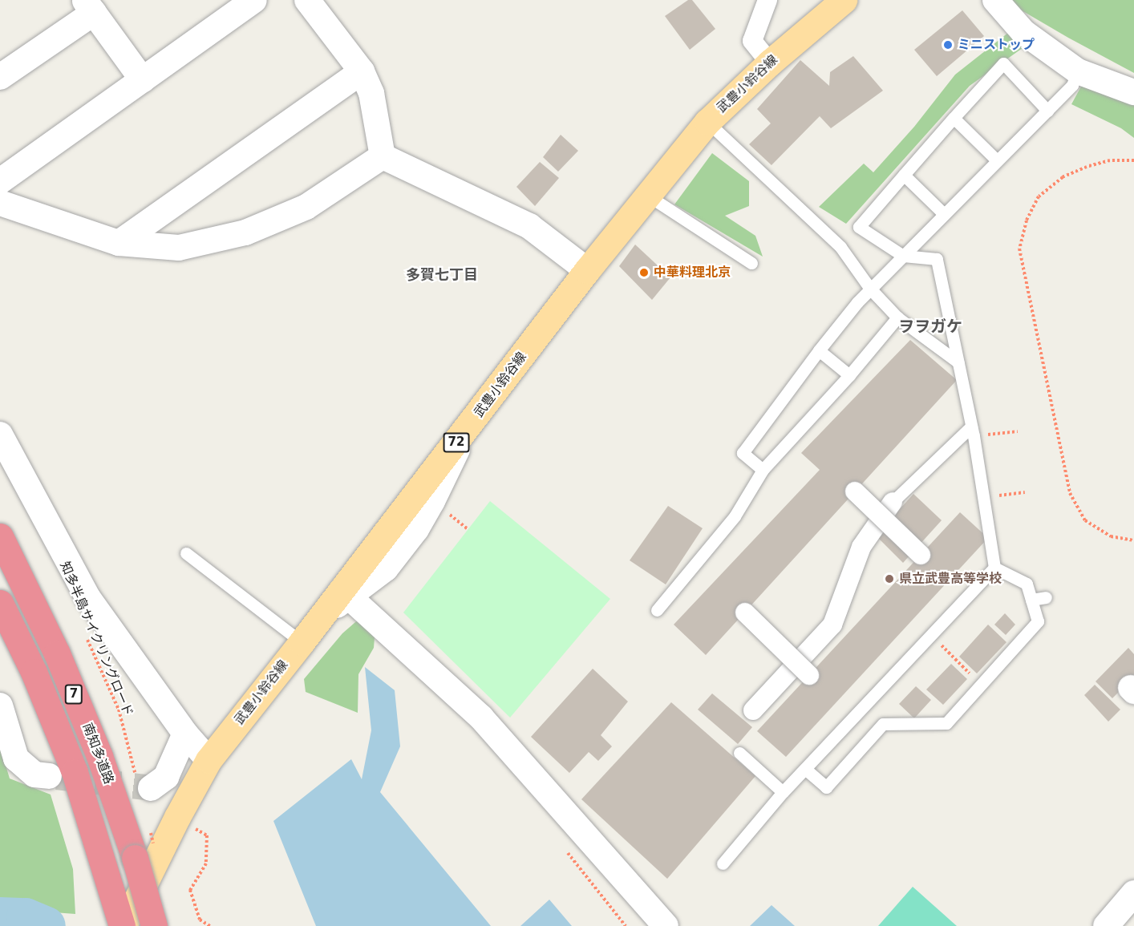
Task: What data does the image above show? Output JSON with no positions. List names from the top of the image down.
{
  "streets": {
    "highway": ["7", "南知多道路"],
    "main road": ["武豊小鈴谷線", "72"],
    "path": ["知多半島サイクリングロード"]
  },
  "crossings": [
    ["武豊小鈴谷線", "7"]
  ],
  "districts": ["多賀七丁目", "ヲヲガケ"],
  "places": ["ミニストップ", "中華料理北京", "県立武豊高等学校"]
}
